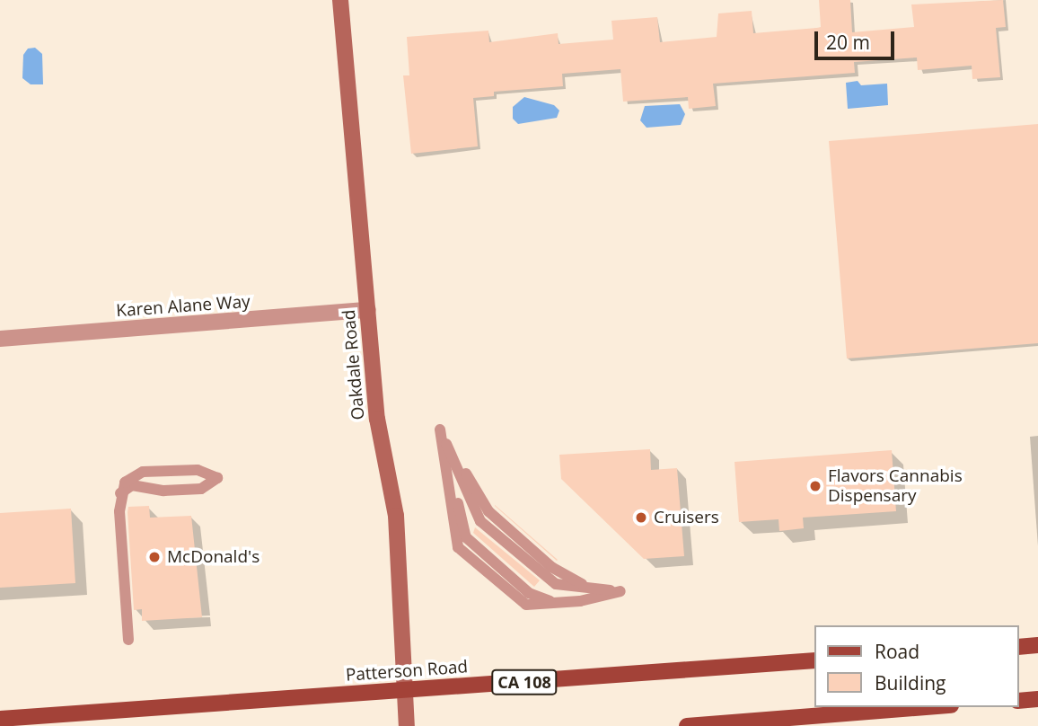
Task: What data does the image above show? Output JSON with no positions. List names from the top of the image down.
{
  "streets": {
    "main road": ["Patterson Road", "CA 108"],
    "street": ["Karen Alane Way", "Oakdale Road"]
  },
  "crossings": [
    ["Karen Alane Way", "Oakdale Road"],
    ["Oakdale Road", "Patterson Road"]
  ],
  "places": ["Flavors Cannabis Dispensary", "Cruisers", "McDonald's"],
  "legend": ["Road", "Building"],
  "scale_bar": "20 m"
}
